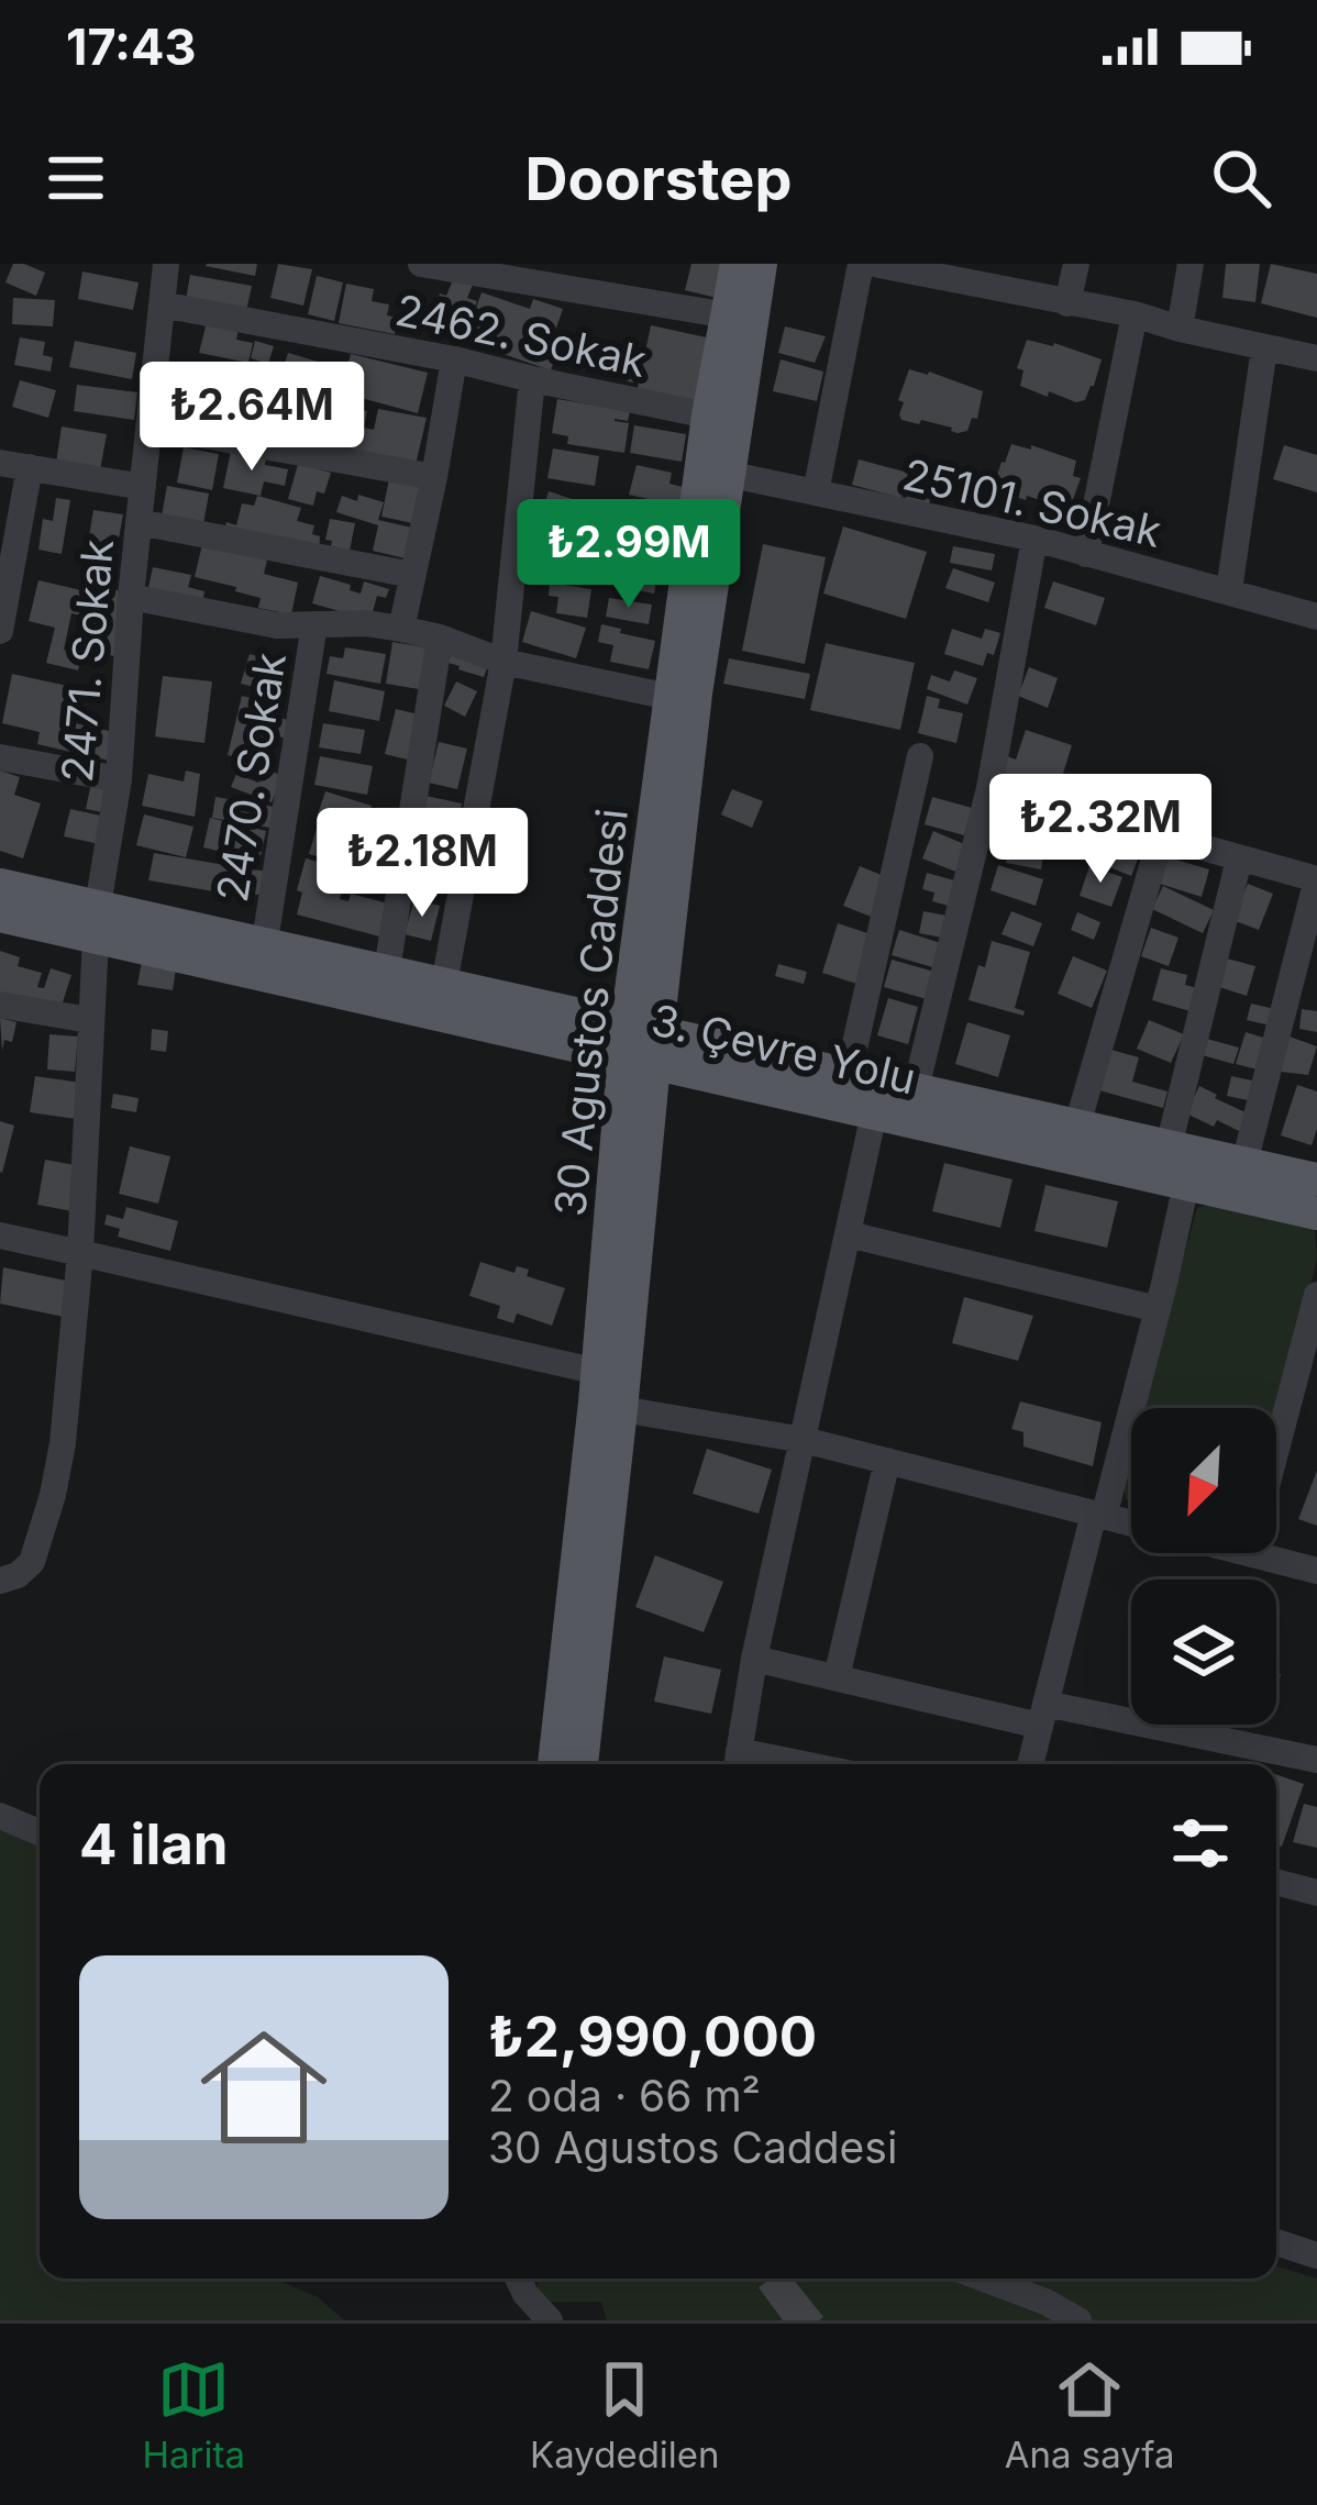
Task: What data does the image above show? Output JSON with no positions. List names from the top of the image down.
{
  "streets": {
    "main road": ["30 Agustos Caddesi", "3. Çevre Yolu"],
    "street": [
      "2462. Sokak",
      "25101. Sokak",
      "2471. Sokak",
      "2470. Sokak"
    ]
  },
  "crossings": [
    ["2462. Sokak", "2471. Sokak"],
    ["2462. Sokak", "30 Agustos Caddesi"],
    ["25101. Sokak", "30 Agustos Caddesi"],
    ["2471. Sokak", "3. Çevre Yolu"],
    ["2470. Sokak", "3. Çevre Yolu"],
    ["30 Agustos Caddesi", "3. Çevre Yolu"]
  ],
  "north": "bottom left",
  "page": {
    "status": "17:43",
    "header": "Doorstep",
    "price": [
      "₺2.64M",
      "₺2.99M",
      "₺2.32M",
      "₺2.18M"
    ],
    "heading": "4 ilan",
    "list": [
      {
        "name": "₺2,990,000",
        "note": "2 oda · 66 m² · 30 Agustos Caddesi"
      }
    ],
    "tabs": ["Harita", "Kaydedilen", "Ana sayfa"]
  }
}
